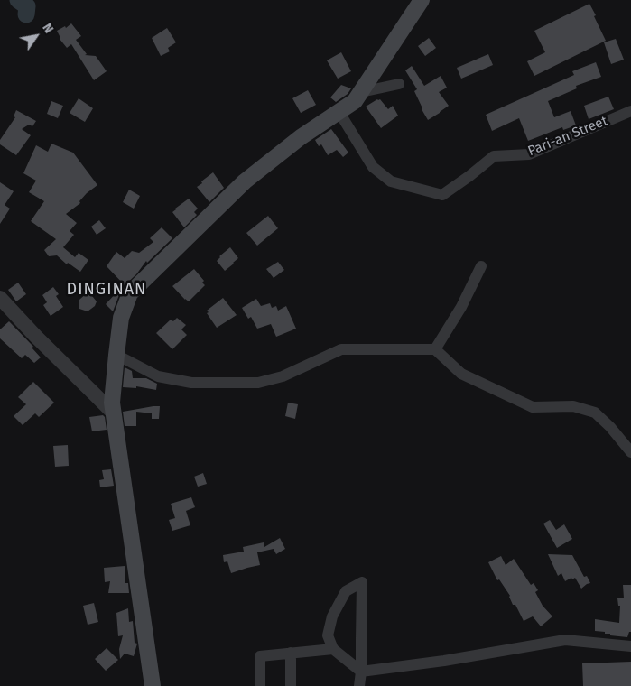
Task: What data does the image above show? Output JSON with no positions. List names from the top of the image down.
{
  "streets": {
    "street": ["Pari-an Street"]
  },
  "districts": ["DINGINAN"],
  "north": "top right"
}
